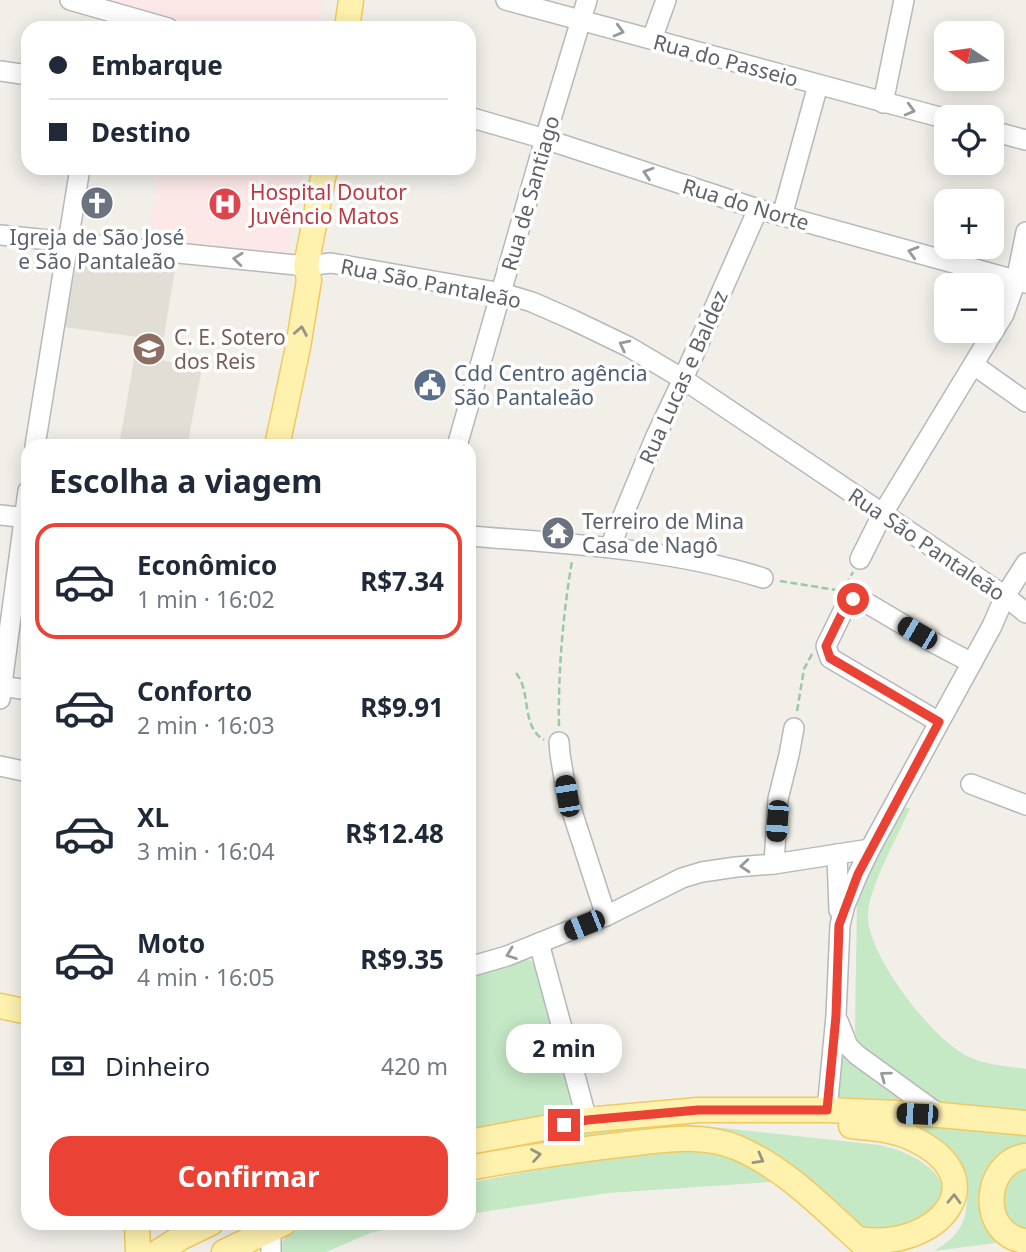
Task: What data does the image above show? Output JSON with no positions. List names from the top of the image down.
{
  "streets": {
    "street": [
      "Rua do Passeio",
      "Rua de Santiago",
      "Rua do Norte",
      "Rua São Pantaleão",
      "Rua Lucas e Baldez"
    ]
  },
  "crossings": [
    ["Rua do Passeio", "Rua de Santiago"],
    ["Rua de Santiago", "Rua do Norte"],
    ["Rua de Santiago", "Rua São Pantaleão"],
    ["Rua do Norte", "Rua Lucas e Baldez"],
    ["Rua São Pantaleão", "Rua Lucas e Baldez"]
  ],
  "one_way": ["Rua do Norte", "Rua São Pantaleão"],
  "places": {
    "church": ["Igreja de São José e São Pantaleão"],
    "hospital": ["Hospital Doutor Juvêncio Matos"],
    "school or university": ["C. E. Sotero dos Reis"],
    "public building": ["Cdd Centro agência São Pantaleão"],
    "temple": ["Terreiro de Mina Casa de Nagô"]
  },
  "north": "left",
  "page": {
    "map_buttons": ["+", "−"],
    "banner": ["Embarque", "Destino"],
    "heading": "Escolha a viagem",
    "list": [
      {
        "name": "Econômico",
        "note": "1 min · 16:02",
        "value": "R$7.34"
      },
      {
        "name": "Conforto",
        "note": "2 min · 16:03",
        "value": "R$9.91"
      },
      {
        "name": "XL",
        "note": "3 min · 16:04",
        "value": "R$12.48"
      },
      {
        "name": "Moto",
        "note": "4 min · 16:05",
        "value": "R$9.35"
      }
    ],
    "bubble": "2 min",
    "pay": ["Dinheiro", "420 m"],
    "buttons": "Confirmar"
  }
}
